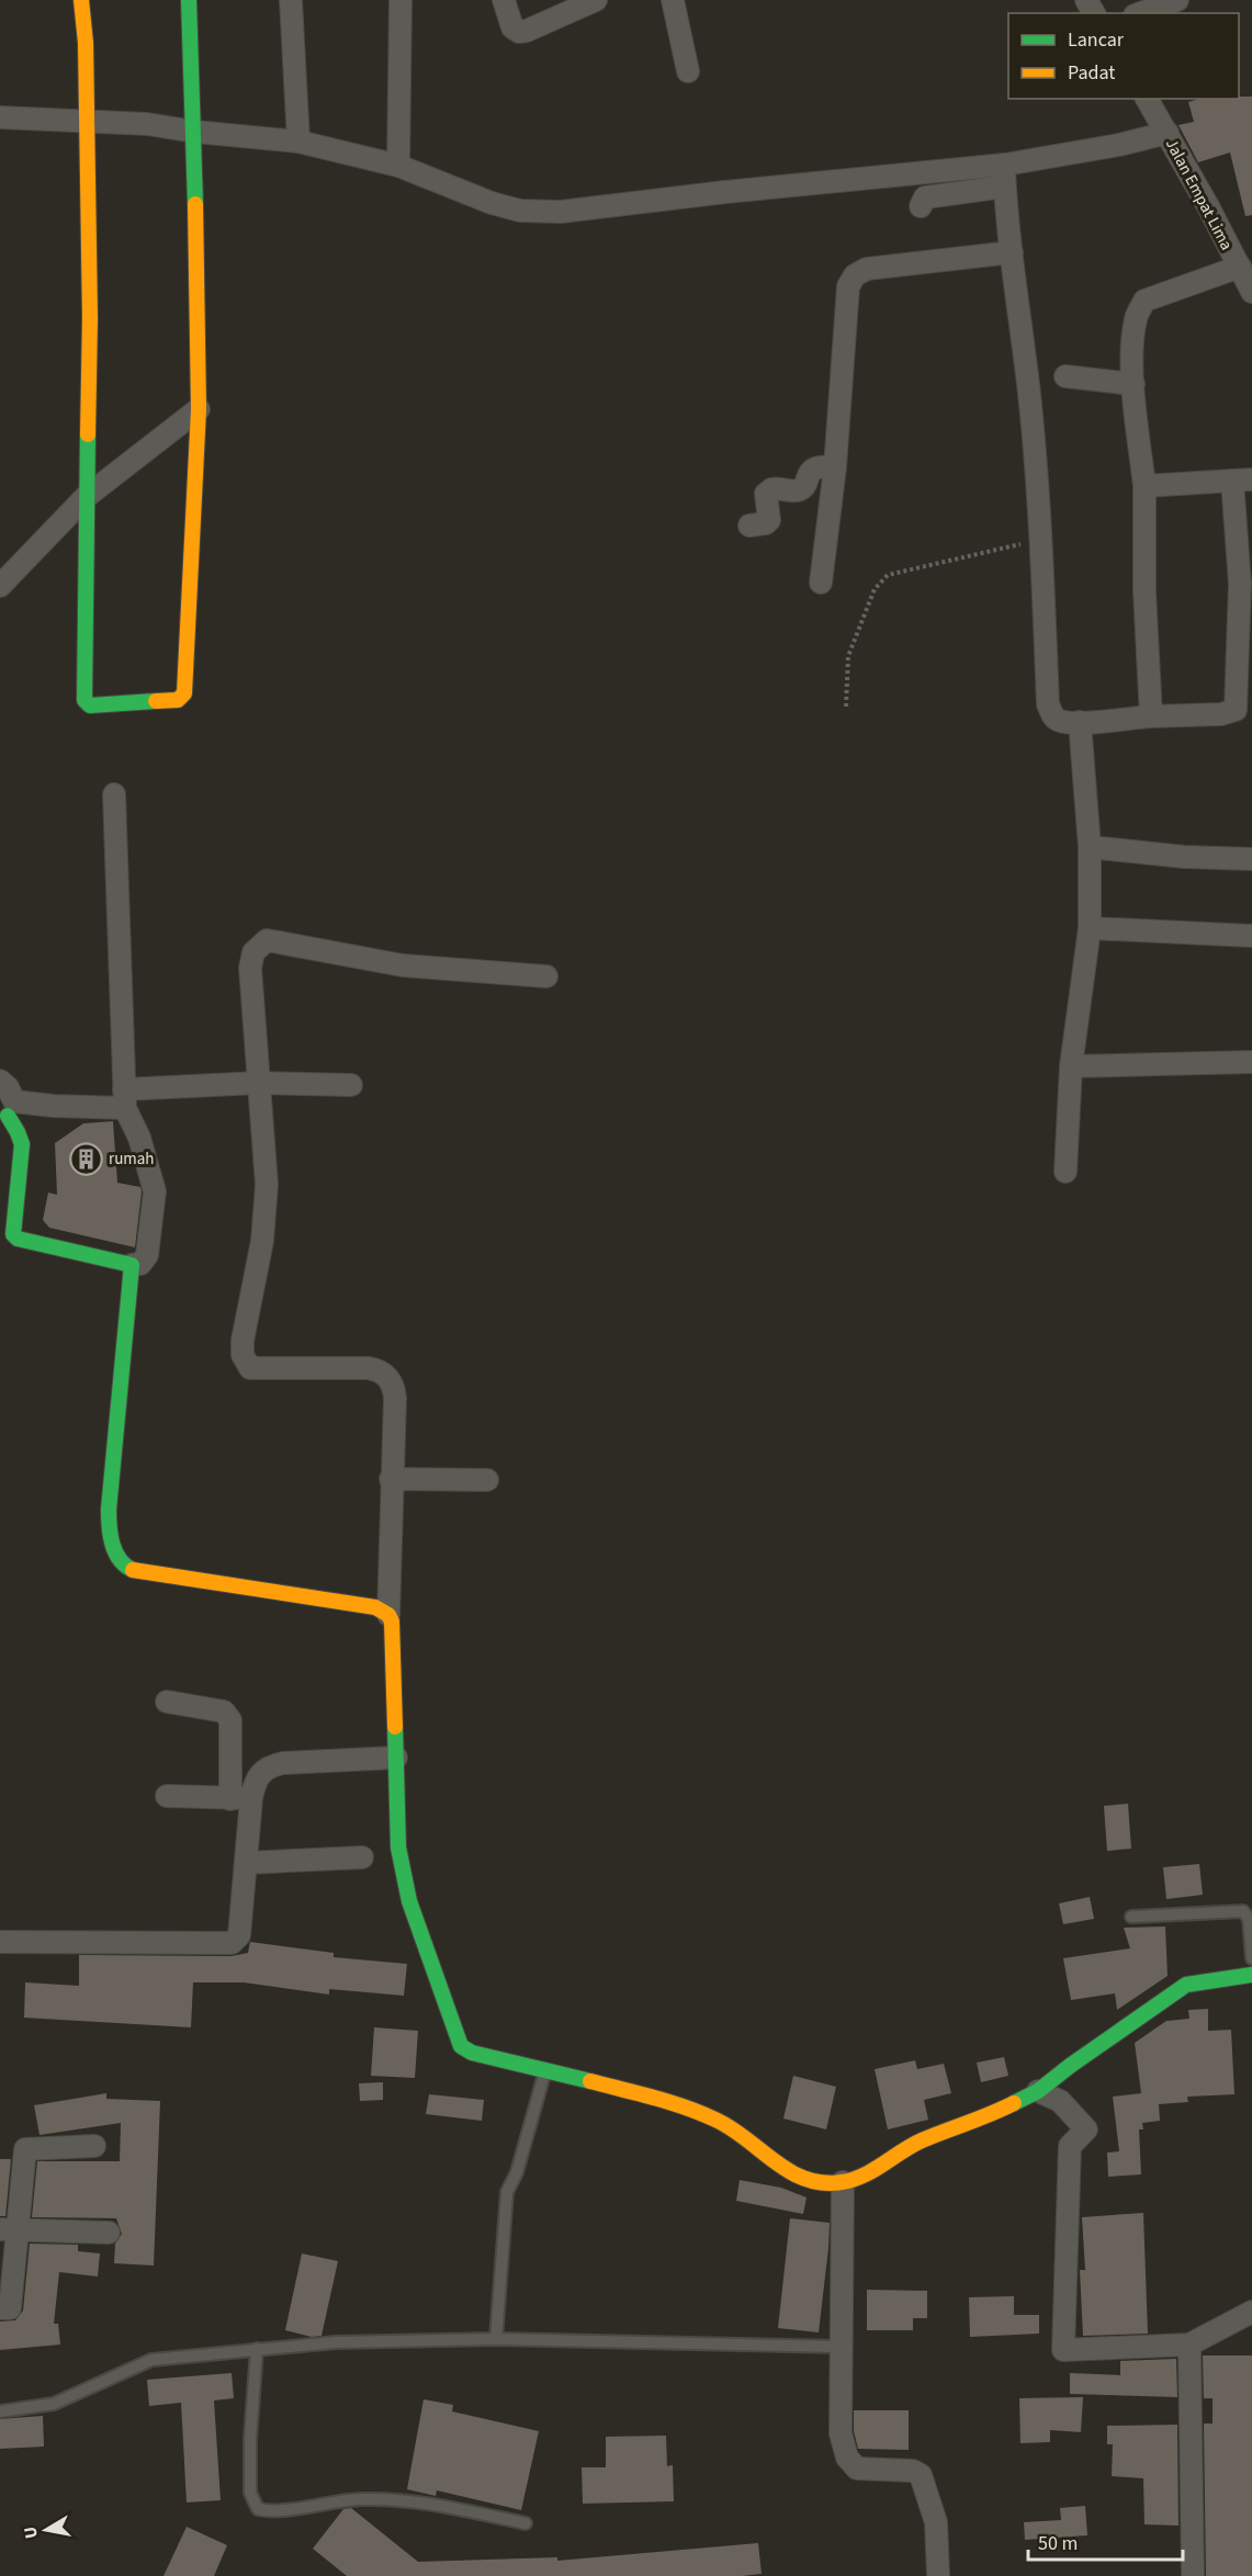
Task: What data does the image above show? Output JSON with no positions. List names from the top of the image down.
{
  "streets": {
    "street": ["Jalan Empat Lima"]
  },
  "places": {
    "building": ["rumah"]
  },
  "legend": ["Lancar", "Padat"],
  "scale_bar": "50 m",
  "north": "left"
}
